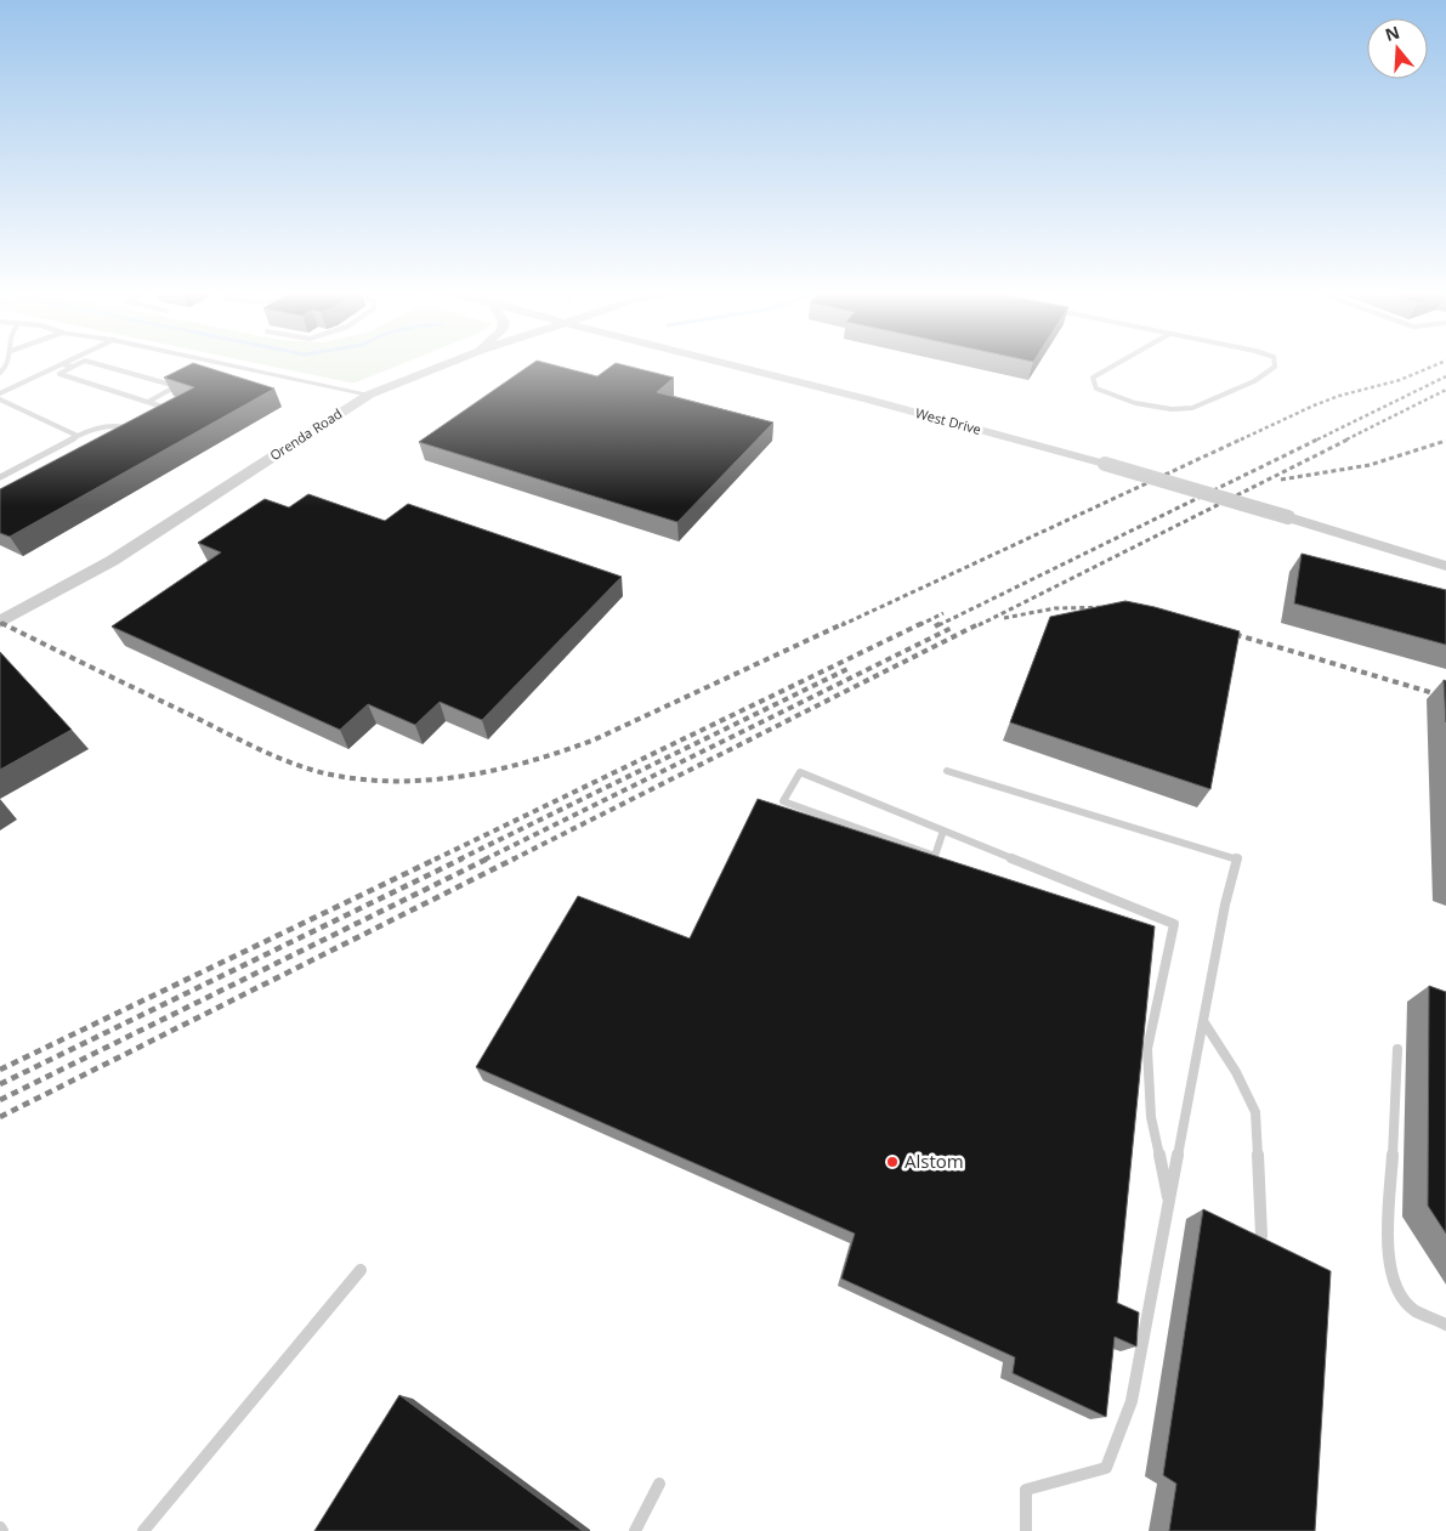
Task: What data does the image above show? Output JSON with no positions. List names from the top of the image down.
{
  "streets": {
    "street": ["West Drive", "Orenda Road"]
  },
  "places": ["Alstom"],
  "north": "top"
}
